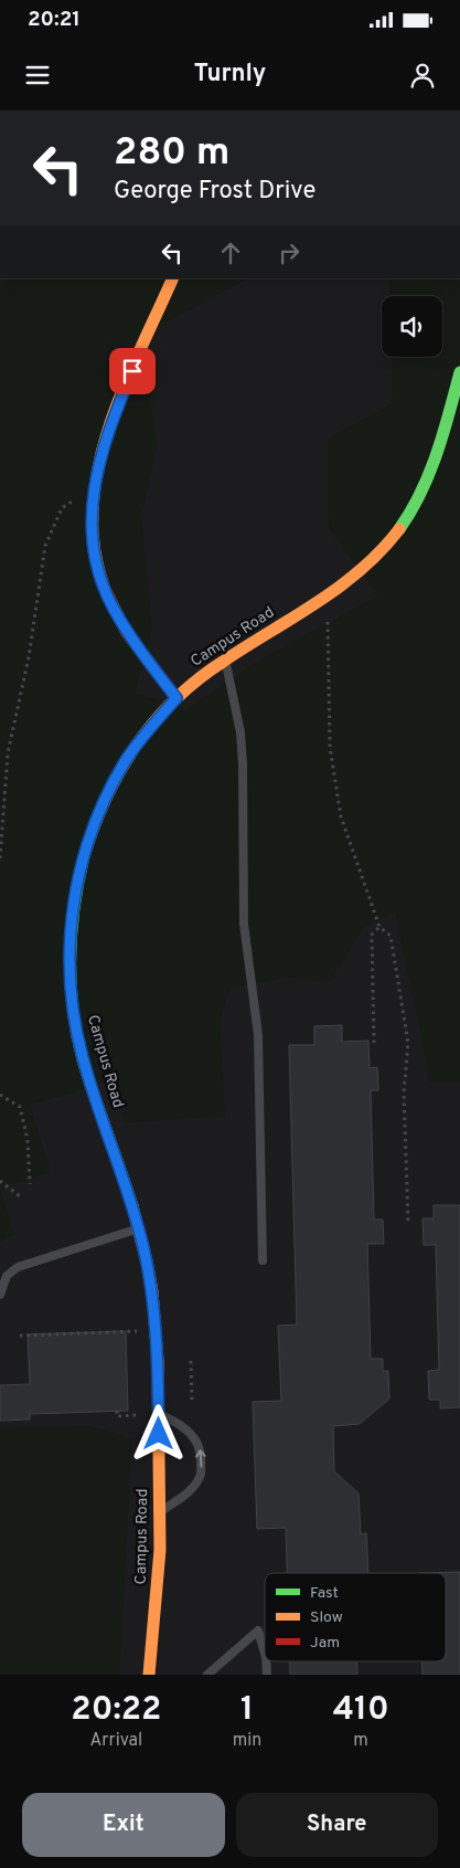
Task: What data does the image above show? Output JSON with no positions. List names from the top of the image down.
{
  "streets": {
    "street": ["Campus Road"]
  },
  "legend": ["Fast", "Slow", "Jam"],
  "page": {
    "status": "20:21",
    "header": "Turnly",
    "turn": ["280 m", "George Frost Drive"],
    "eta": [
      "20:22",
      "Arrival",
      "1",
      "min",
      "410",
      "m"
    ],
    "buttons": ["Exit", "Share"]
  }
}
